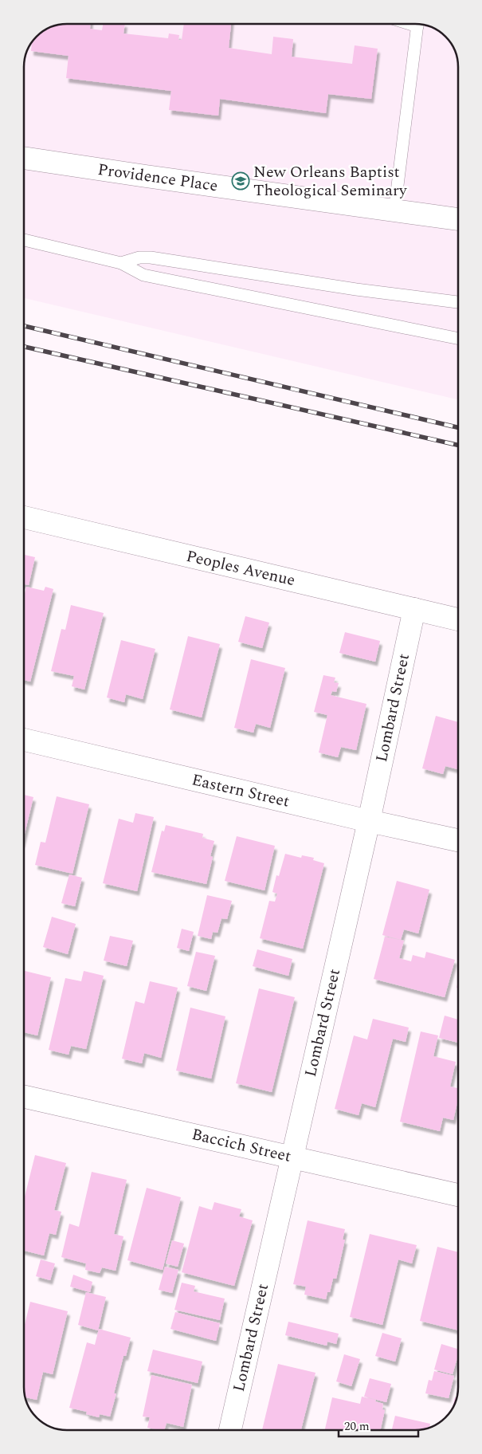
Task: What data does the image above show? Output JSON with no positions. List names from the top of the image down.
{
  "streets": {
    "street": [
      "Providence Place",
      "Peoples Avenue",
      "Lombard Street",
      "Eastern Street",
      "Baccich Street"
    ]
  },
  "crossings": [
    ["Peoples Avenue", "Lombard Street"],
    ["Lombard Street", "Eastern Street"],
    ["Lombard Street", "Baccich Street"]
  ],
  "places": {
    "school or university": ["New Orleans Baptist Theological Seminary"]
  },
  "scale_bar": "20 m"
}
